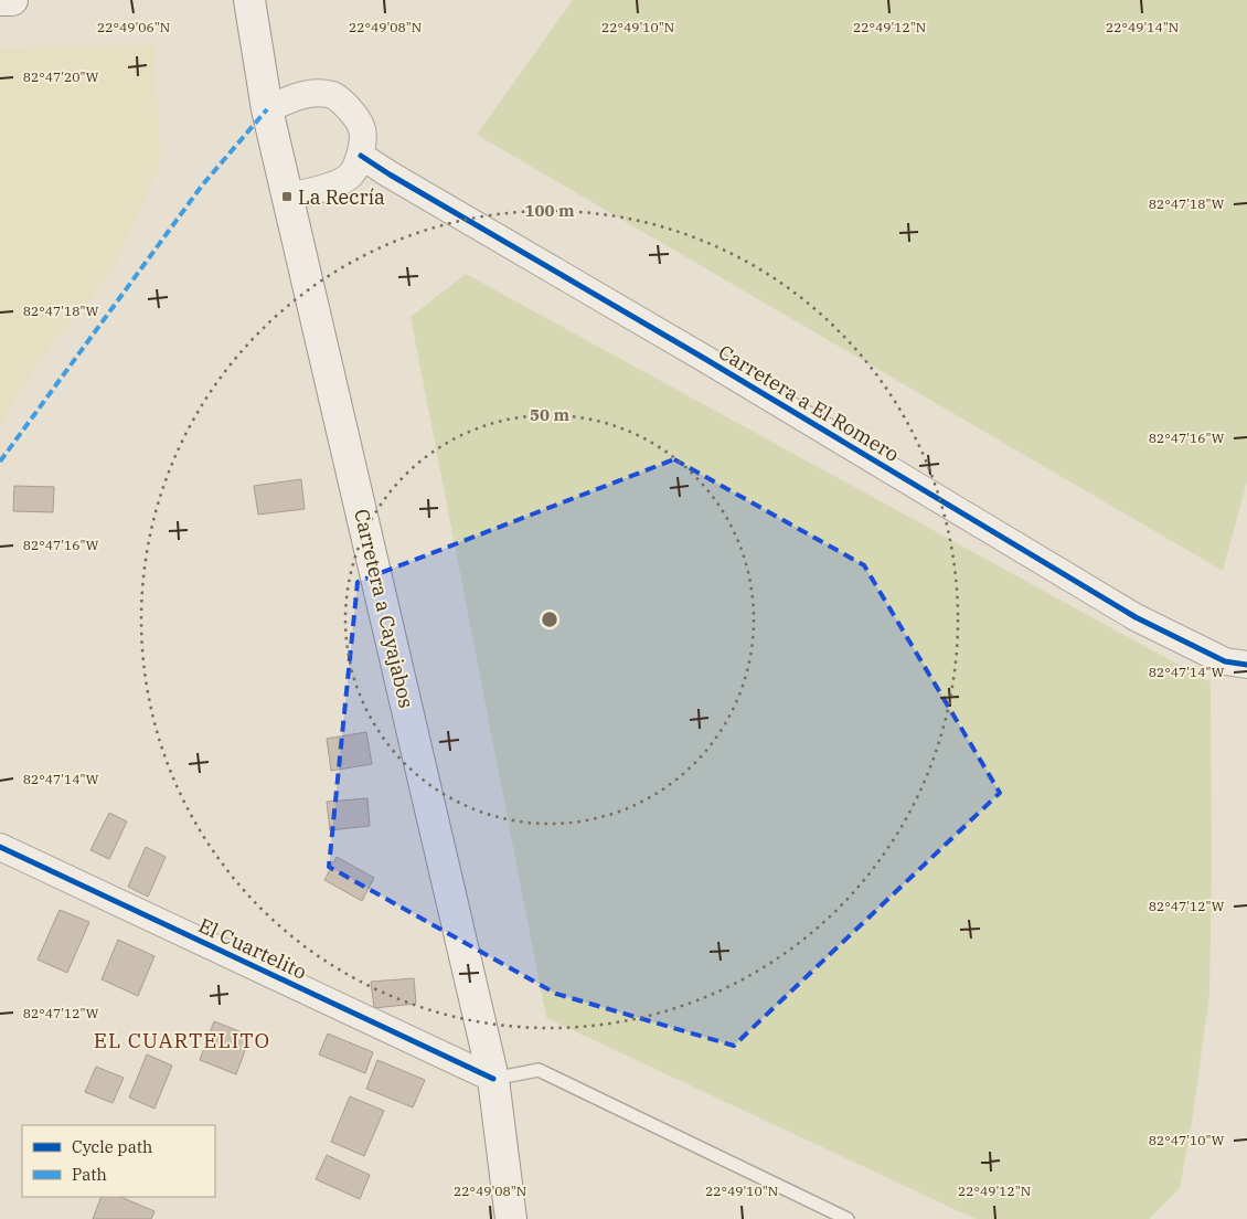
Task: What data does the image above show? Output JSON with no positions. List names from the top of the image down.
{
  "streets": {
    "main road": ["Carretera a Cayajabos"],
    "street": ["Carretera a El Romero", "El Cuartelito"]
  },
  "crossings": [
    ["Carretera a El Romero", "Carretera a Cayajabos"],
    ["Carretera a Cayajabos", "El Cuartelito"]
  ],
  "districts": ["EL CUARTELITO"],
  "places": {
    "transit": ["La Recría"]
  },
  "legend": ["Cycle path", "Path"],
  "coordinates": [
    "22°49'06\"N",
    "22°49'08\"N",
    "22°49'10\"N",
    "22°49'12\"N",
    "22°49'14\"N",
    "82°47'20\"W",
    "82°47'18\"W",
    "82°47'16\"W",
    "82°47'14\"W",
    "82°47'12\"W",
    "82°47'10\"W"
  ],
  "rings": ["100 m", "50 m"]
}
